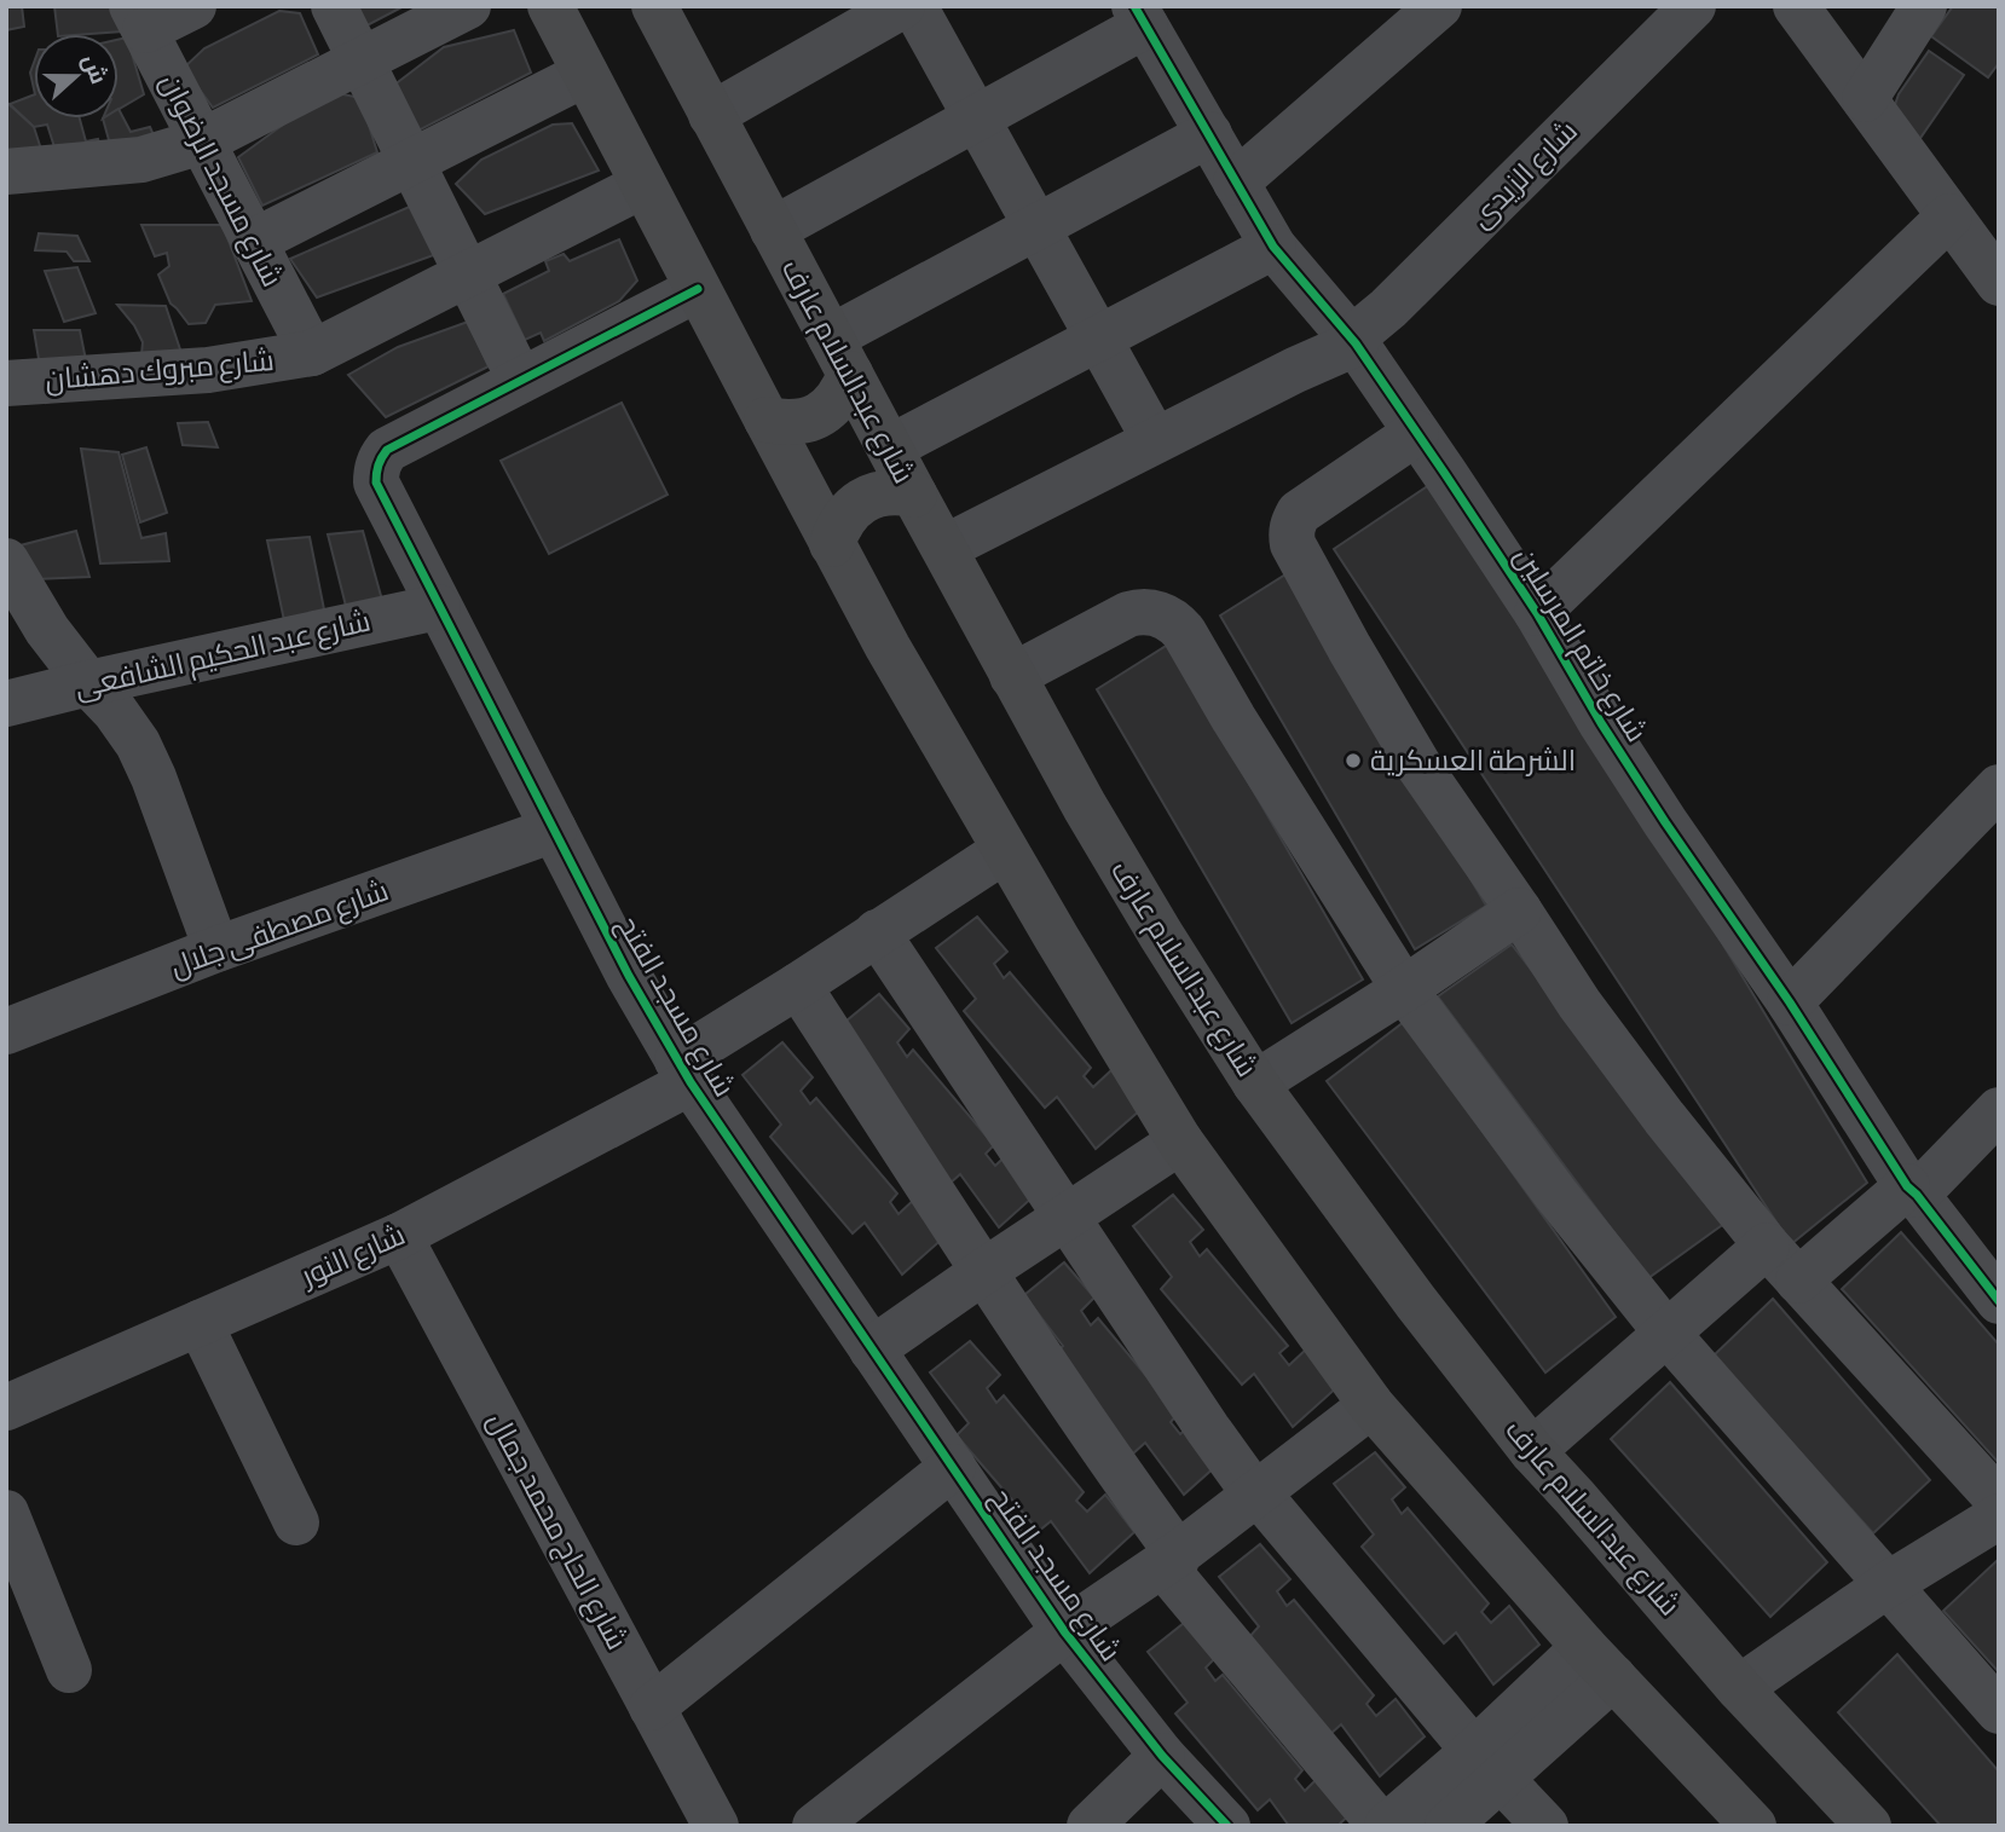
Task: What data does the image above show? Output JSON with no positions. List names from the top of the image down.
{
  "streets": {
    "main road": ["شارع عبدالسلام عارف"],
    "street": [
      "شارع الزيدى",
      "شارع مسجد الرضوان",
      "شارع مبروك دهشان",
      "شارع خاتم المرسلين",
      "شارع عبد الحكيم الشافعى",
      "شارع مصطفى جلال",
      "شارع مسجد الفتح",
      "شارع النور",
      "شارع الحاج محمد جمال"
    ]
  },
  "crossings": [
    ["شارع الزيدى", "شارع خاتم المرسلين"],
    ["شارع مسجد الرضوان", "شارع مبروك دهشان"],
    ["شارع عبد الحكيم الشافعى", "شارع مسجد الفتح"],
    ["شارع مصطفى جلال", "شارع مسجد الفتح"],
    ["شارع مسجد الفتح", "شارع النور"],
    ["شارع النور", "شارع الحاج محمد جمال"]
  ],
  "places": ["الشرطة العسكرية"],
  "north": "right"
}
